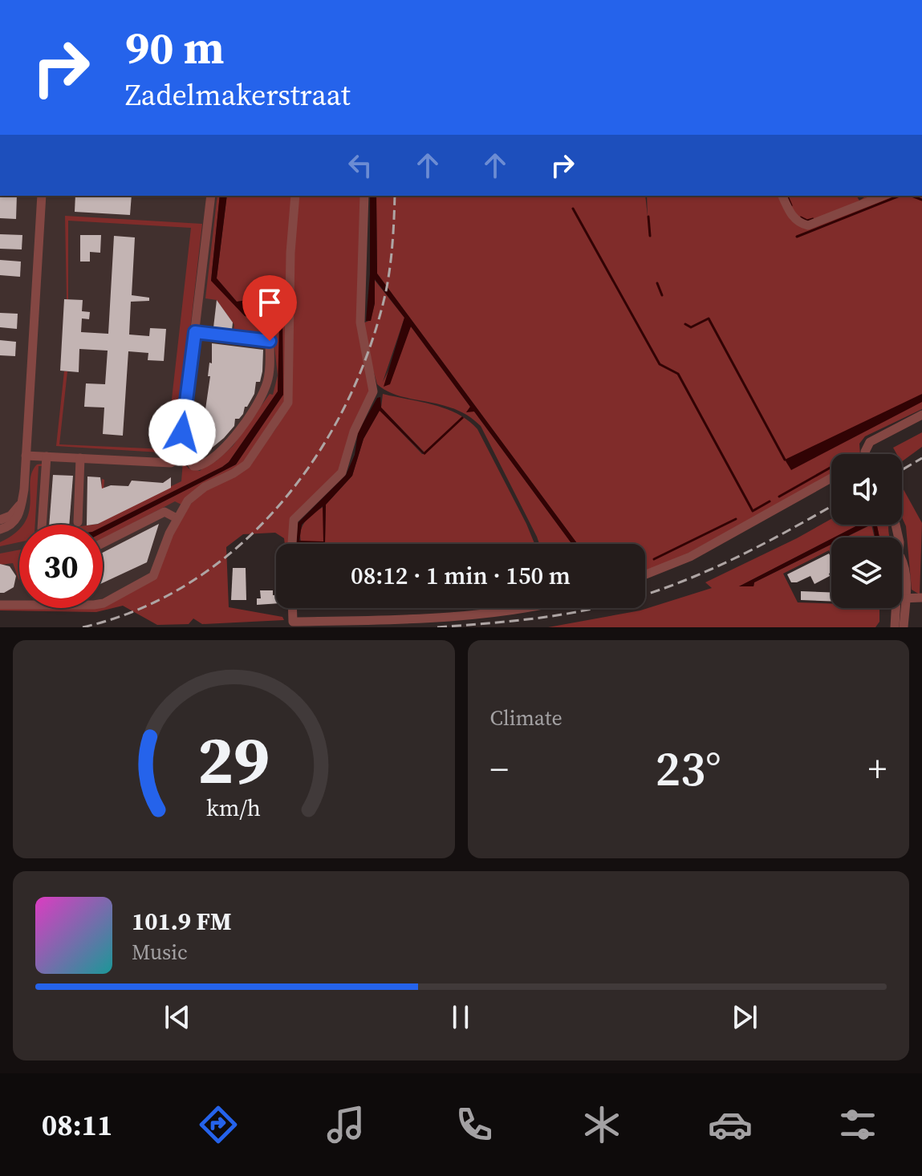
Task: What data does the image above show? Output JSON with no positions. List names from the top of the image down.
{
  "page": {
    "turn": ["90 m", "Zadelmakerstraat"],
    "limit": "30",
    "trip": "08:12 · 1 min · 150 m",
    "tile": "Climate",
    "heat": ["−", "23°", "+"],
    "song": ["101.9 FM", "Music"],
    "tabs": "08:11",
    "gauge": ["29", "km/h"]
  }
}
